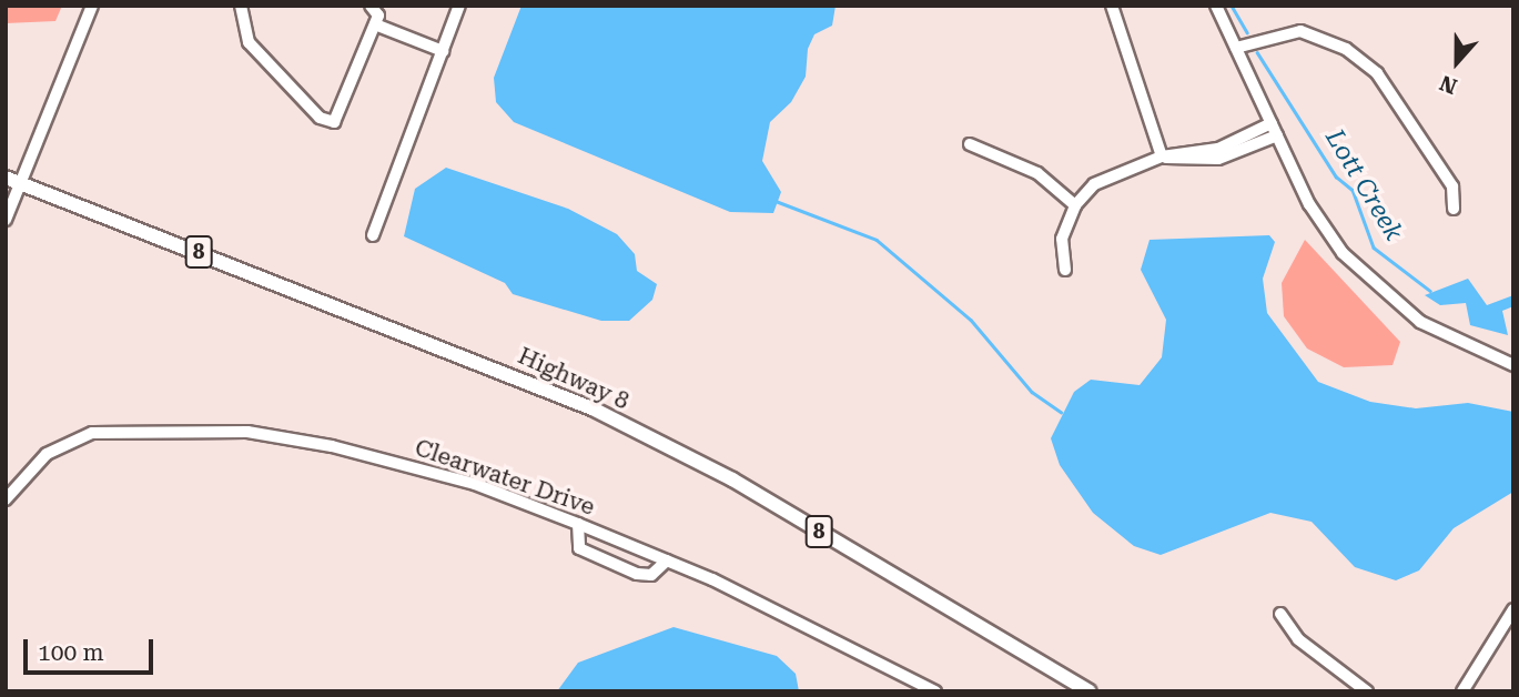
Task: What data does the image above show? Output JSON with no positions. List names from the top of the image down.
{
  "streets": {
    "main road": ["8", "Highway 8"],
    "street": ["Clearwater Drive"]
  },
  "water": ["Lott Creek"],
  "scale_bar": "100 m",
  "north": "bottom"
}
